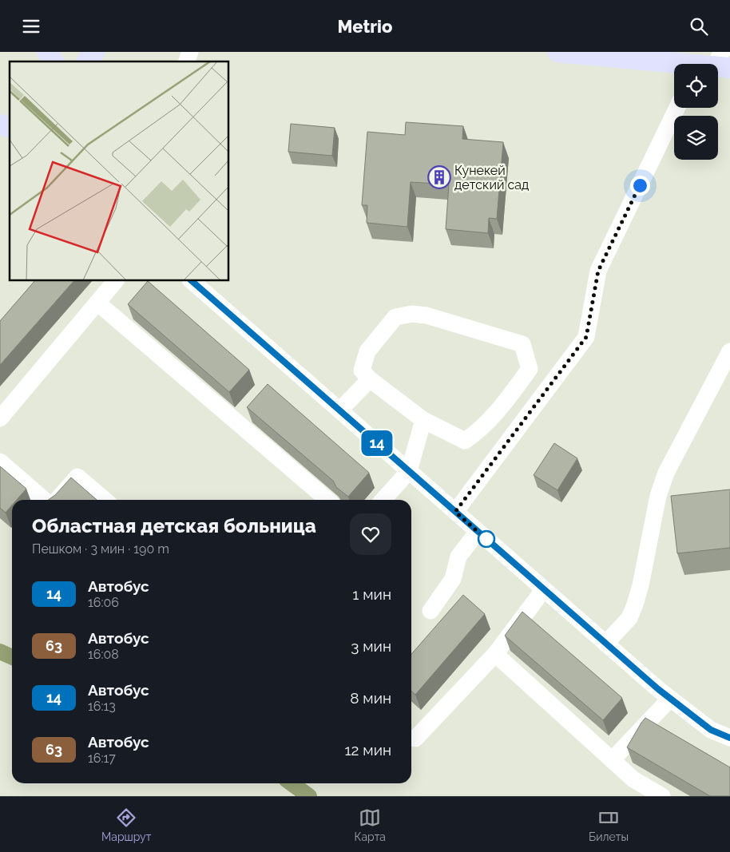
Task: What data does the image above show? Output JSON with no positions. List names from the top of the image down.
{
  "places": {
    "building": ["Кунекей детский сад"]
  },
  "lines": ["bus line 14"],
  "page": {
    "header": "Metrio",
    "on_map": "14",
    "heading": ["Областная детская больница", "Пешком · 3 мин · 190 m"],
    "list": [
      {
        "mark": "14",
        "name": "Автобус",
        "note": "16:06",
        "value": "1 мин"
      },
      {
        "mark": "63",
        "name": "Автобус",
        "note": "16:08",
        "value": "3 мин"
      },
      {
        "mark": "14",
        "name": "Автобус",
        "note": "16:13",
        "value": "8 мин"
      },
      {
        "mark": "63",
        "name": "Автобус",
        "note": "16:17",
        "value": "12 мин"
      }
    ],
    "tabs": ["Маршрут", "Карта", "Билеты"]
  }
}
